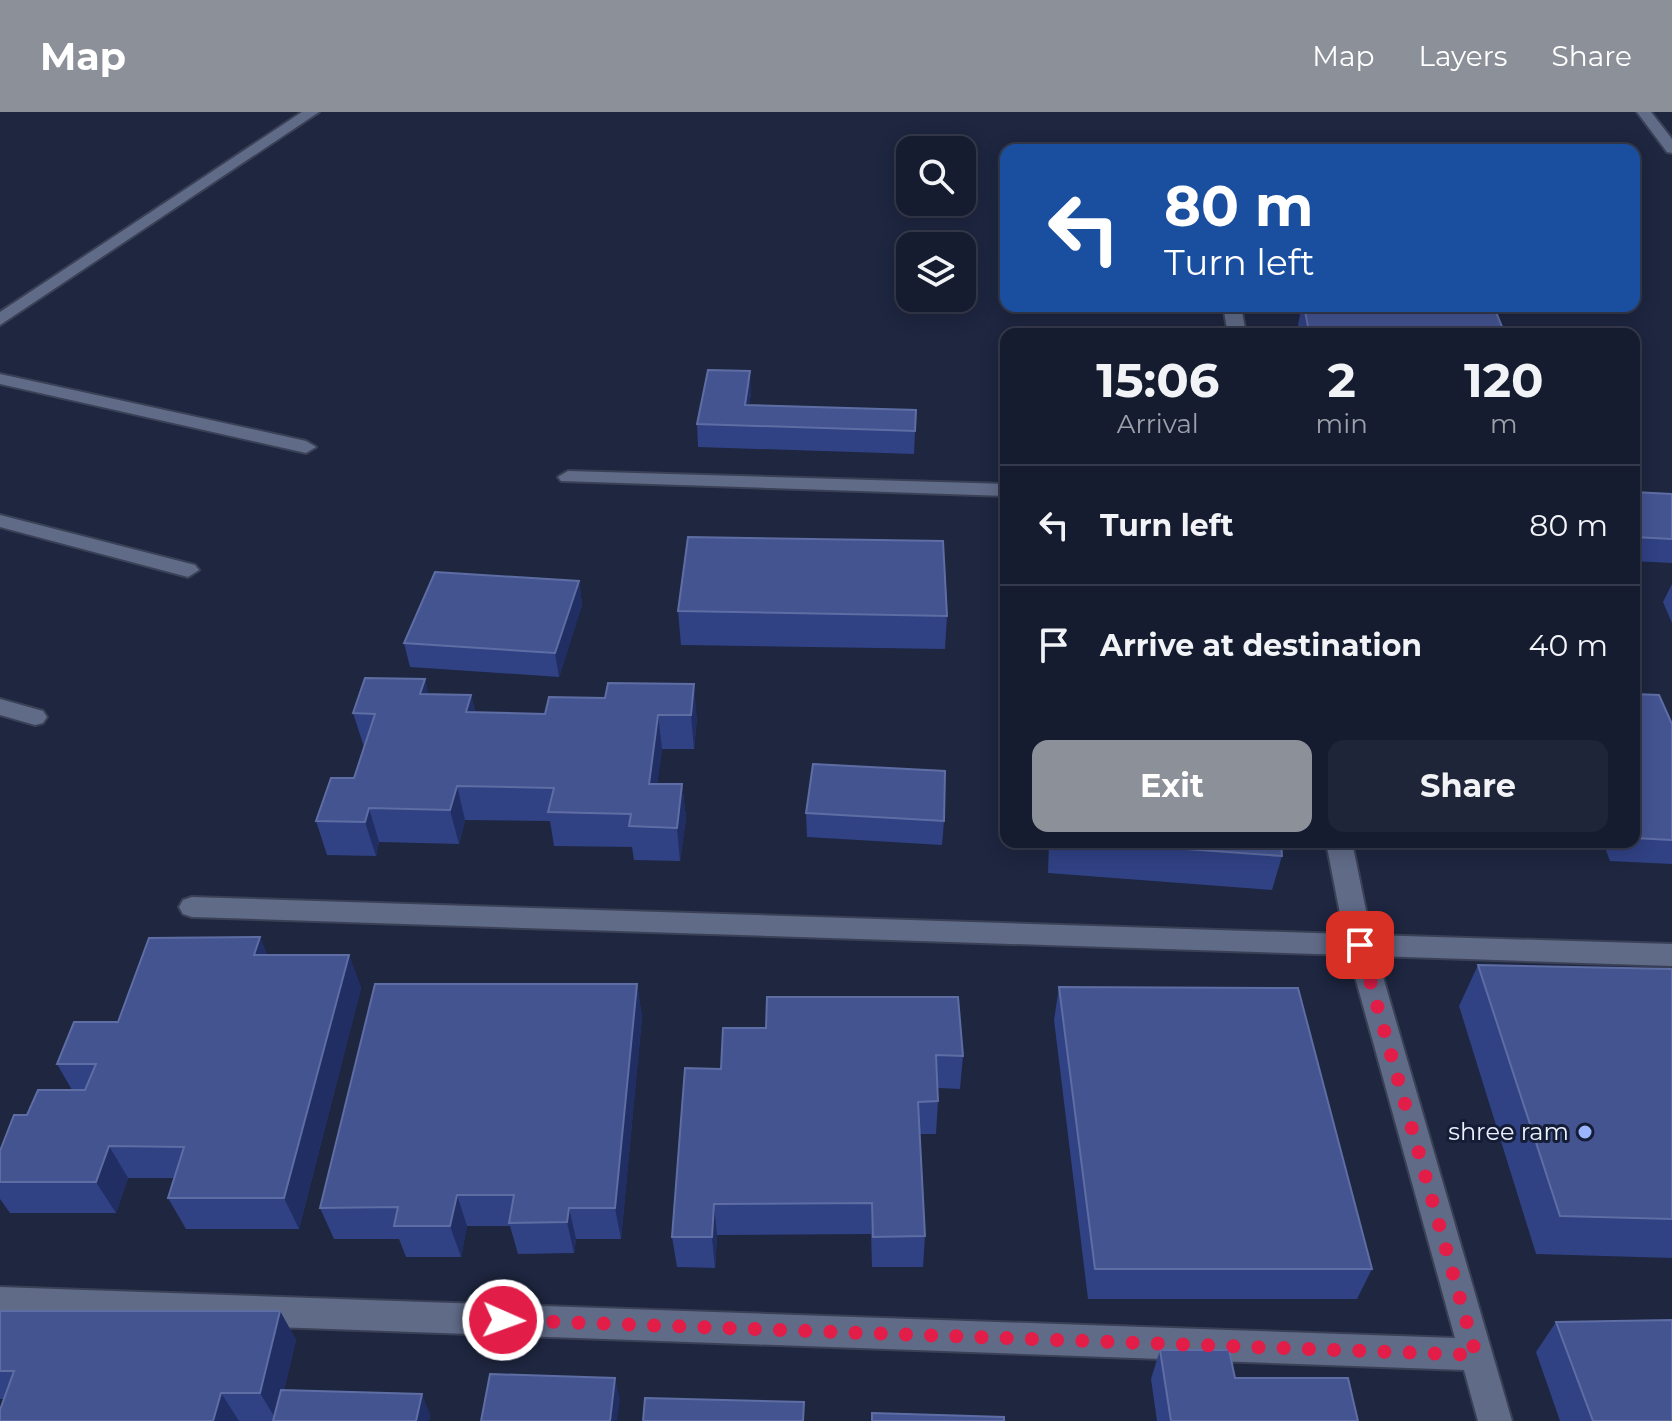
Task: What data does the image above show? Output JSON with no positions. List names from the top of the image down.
{
  "places": ["shree ram"],
  "page": {
    "header": "Map",
    "nav": ["Map", "Layers", "Share"],
    "turn": ["80 m", "Turn left"],
    "eta": [
      "15:06",
      "Arrival",
      "2",
      "min",
      "120",
      "m"
    ],
    "list": [
      {
        "name": "Turn left",
        "value": "80 m"
      },
      {
        "name": "Arrive at destination",
        "value": "40 m"
      }
    ],
    "buttons": ["Exit", "Share"]
  }
}
